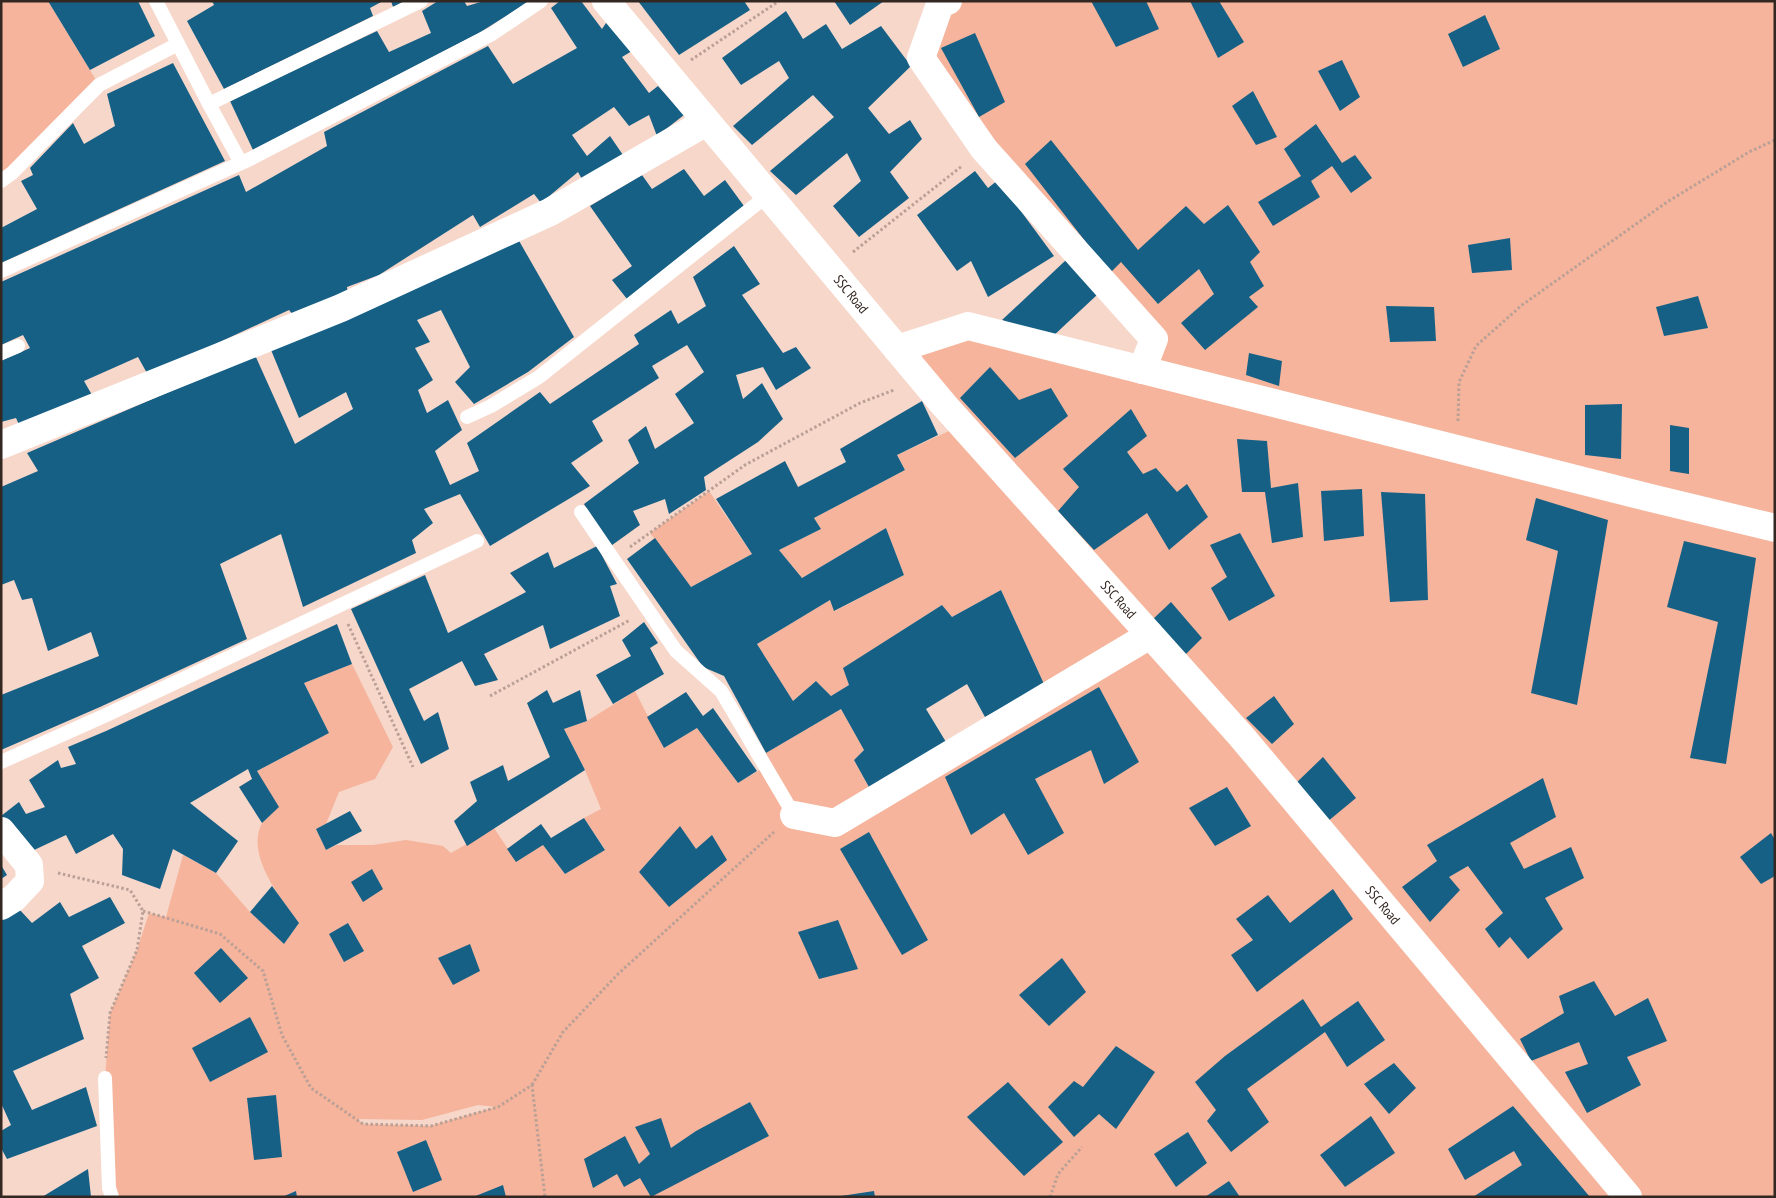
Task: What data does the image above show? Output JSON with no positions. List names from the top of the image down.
{
  "streets": {
    "street": ["SSC Road"]
  }
}
